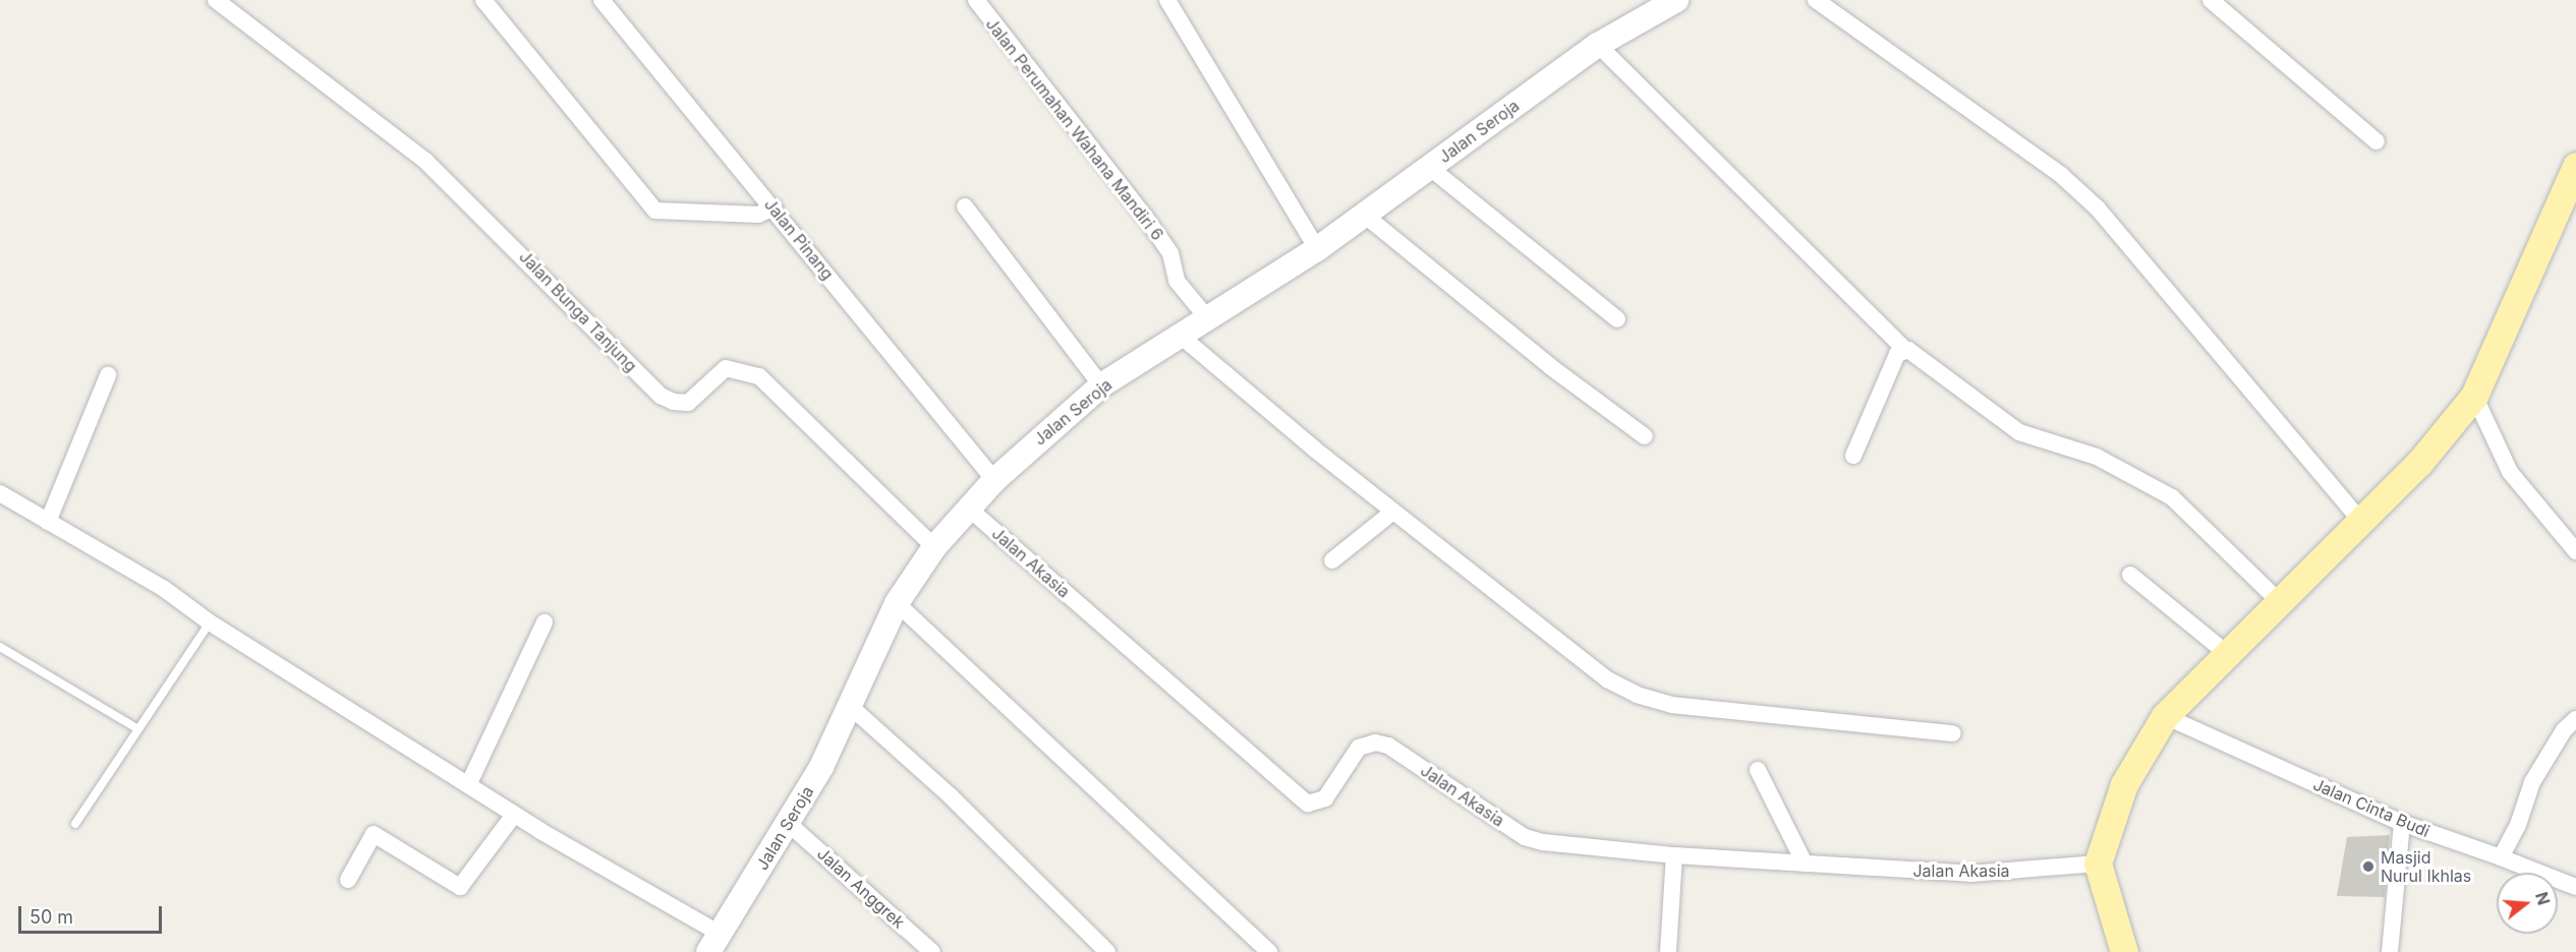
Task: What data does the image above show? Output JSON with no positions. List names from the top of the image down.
{
  "streets": {
    "street": [
      "Jalan Perumahan Wahana Mandiri 6",
      "Jalan Seroja",
      "Jalan Pinang",
      "Jalan Bunga Tanjung",
      "Jalan Akasia",
      "Jalan Cinta Budi",
      "Jalan Anggrek"
    ]
  },
  "crossings": [
    ["Jalan Perumahan Wahana Mandiri 6", "Jalan Seroja"],
    ["Jalan Seroja", "Jalan Pinang"],
    ["Jalan Seroja", "Jalan Bunga Tanjung"],
    ["Jalan Seroja", "Jalan Akasia"],
    ["Jalan Seroja", "Jalan Anggrek"]
  ],
  "places": ["Masjid Nurul Ikhlas"],
  "scale_bar": "50 m",
  "north": "right"
}
